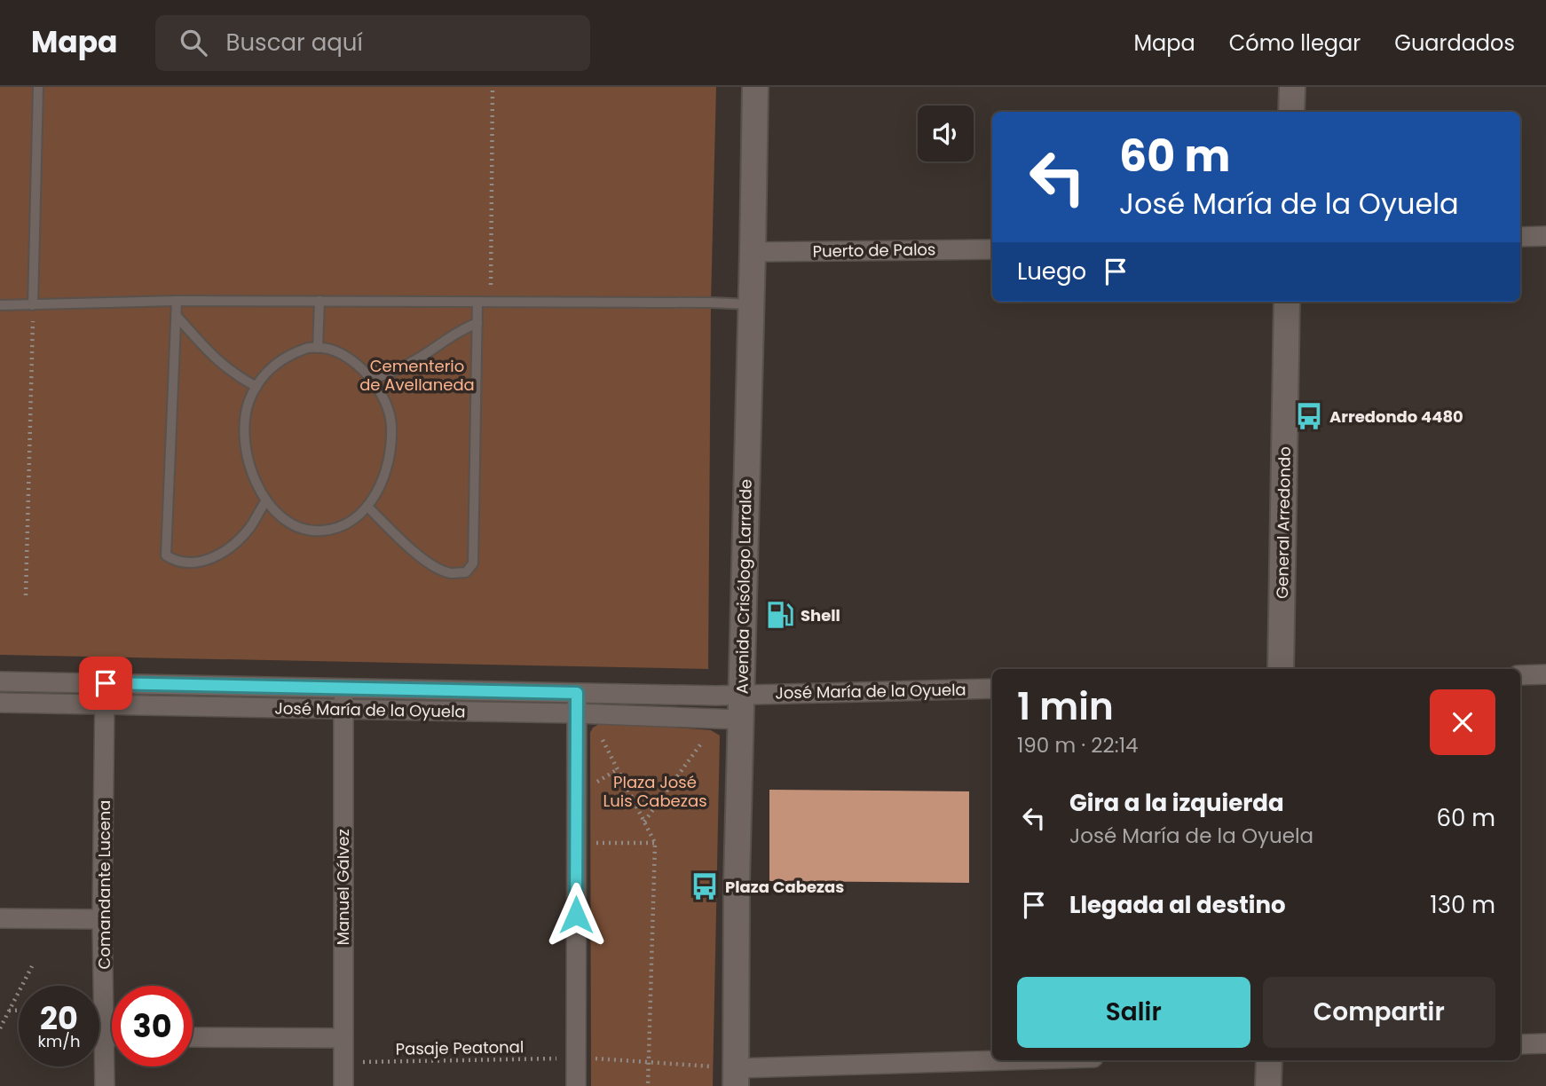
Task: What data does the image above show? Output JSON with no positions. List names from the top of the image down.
{
  "streets": {
    "street": [
      "Puerto de Palos",
      "General Arredondo",
      "Avenida Crisólogo Larralde",
      "José María de la Oyuela",
      "Comandante Lucena",
      "Manuel Gálvez"
    ],
    "path": ["Pasaje Peatonal"]
  },
  "crossings": [
    ["Puerto de Palos", "Avenida Crisólogo Larralde"],
    ["Avenida Crisólogo Larralde", "José María de la Oyuela"],
    ["Avenida Crisólogo Larralde", "Pasaje Peatonal"],
    ["José María de la Oyuela", "Comandante Lucena"],
    ["José María de la Oyuela", "Manuel Gálvez"],
    ["Manuel Gálvez", "Pasaje Peatonal"]
  ],
  "parks": ["Cementerio de Avellaneda", "Plaza José Luis Cabezas"],
  "places": {
    "bus stop": ["Arredondo 4480", "Plaza Cabezas"],
    "fuel station": ["Shell"]
  },
  "page": {
    "header": "Mapa",
    "search": "Buscar aquí",
    "nav": ["Mapa", "Cómo llegar", "Guardados"],
    "turn": ["60 m", "José María de la Oyuela"],
    "then": "Luego",
    "heading": ["1 min", "190 m · 22:14"],
    "list": [
      {
        "name": "Gira a la izquierda",
        "note": "José María de la Oyuela",
        "value": "60 m"
      },
      {
        "name": "Llegada al destino",
        "value": "130 m"
      }
    ],
    "buttons": ["Salir", "Compartir"],
    "speed": "20 km/h",
    "limit": "30"
  }
}
